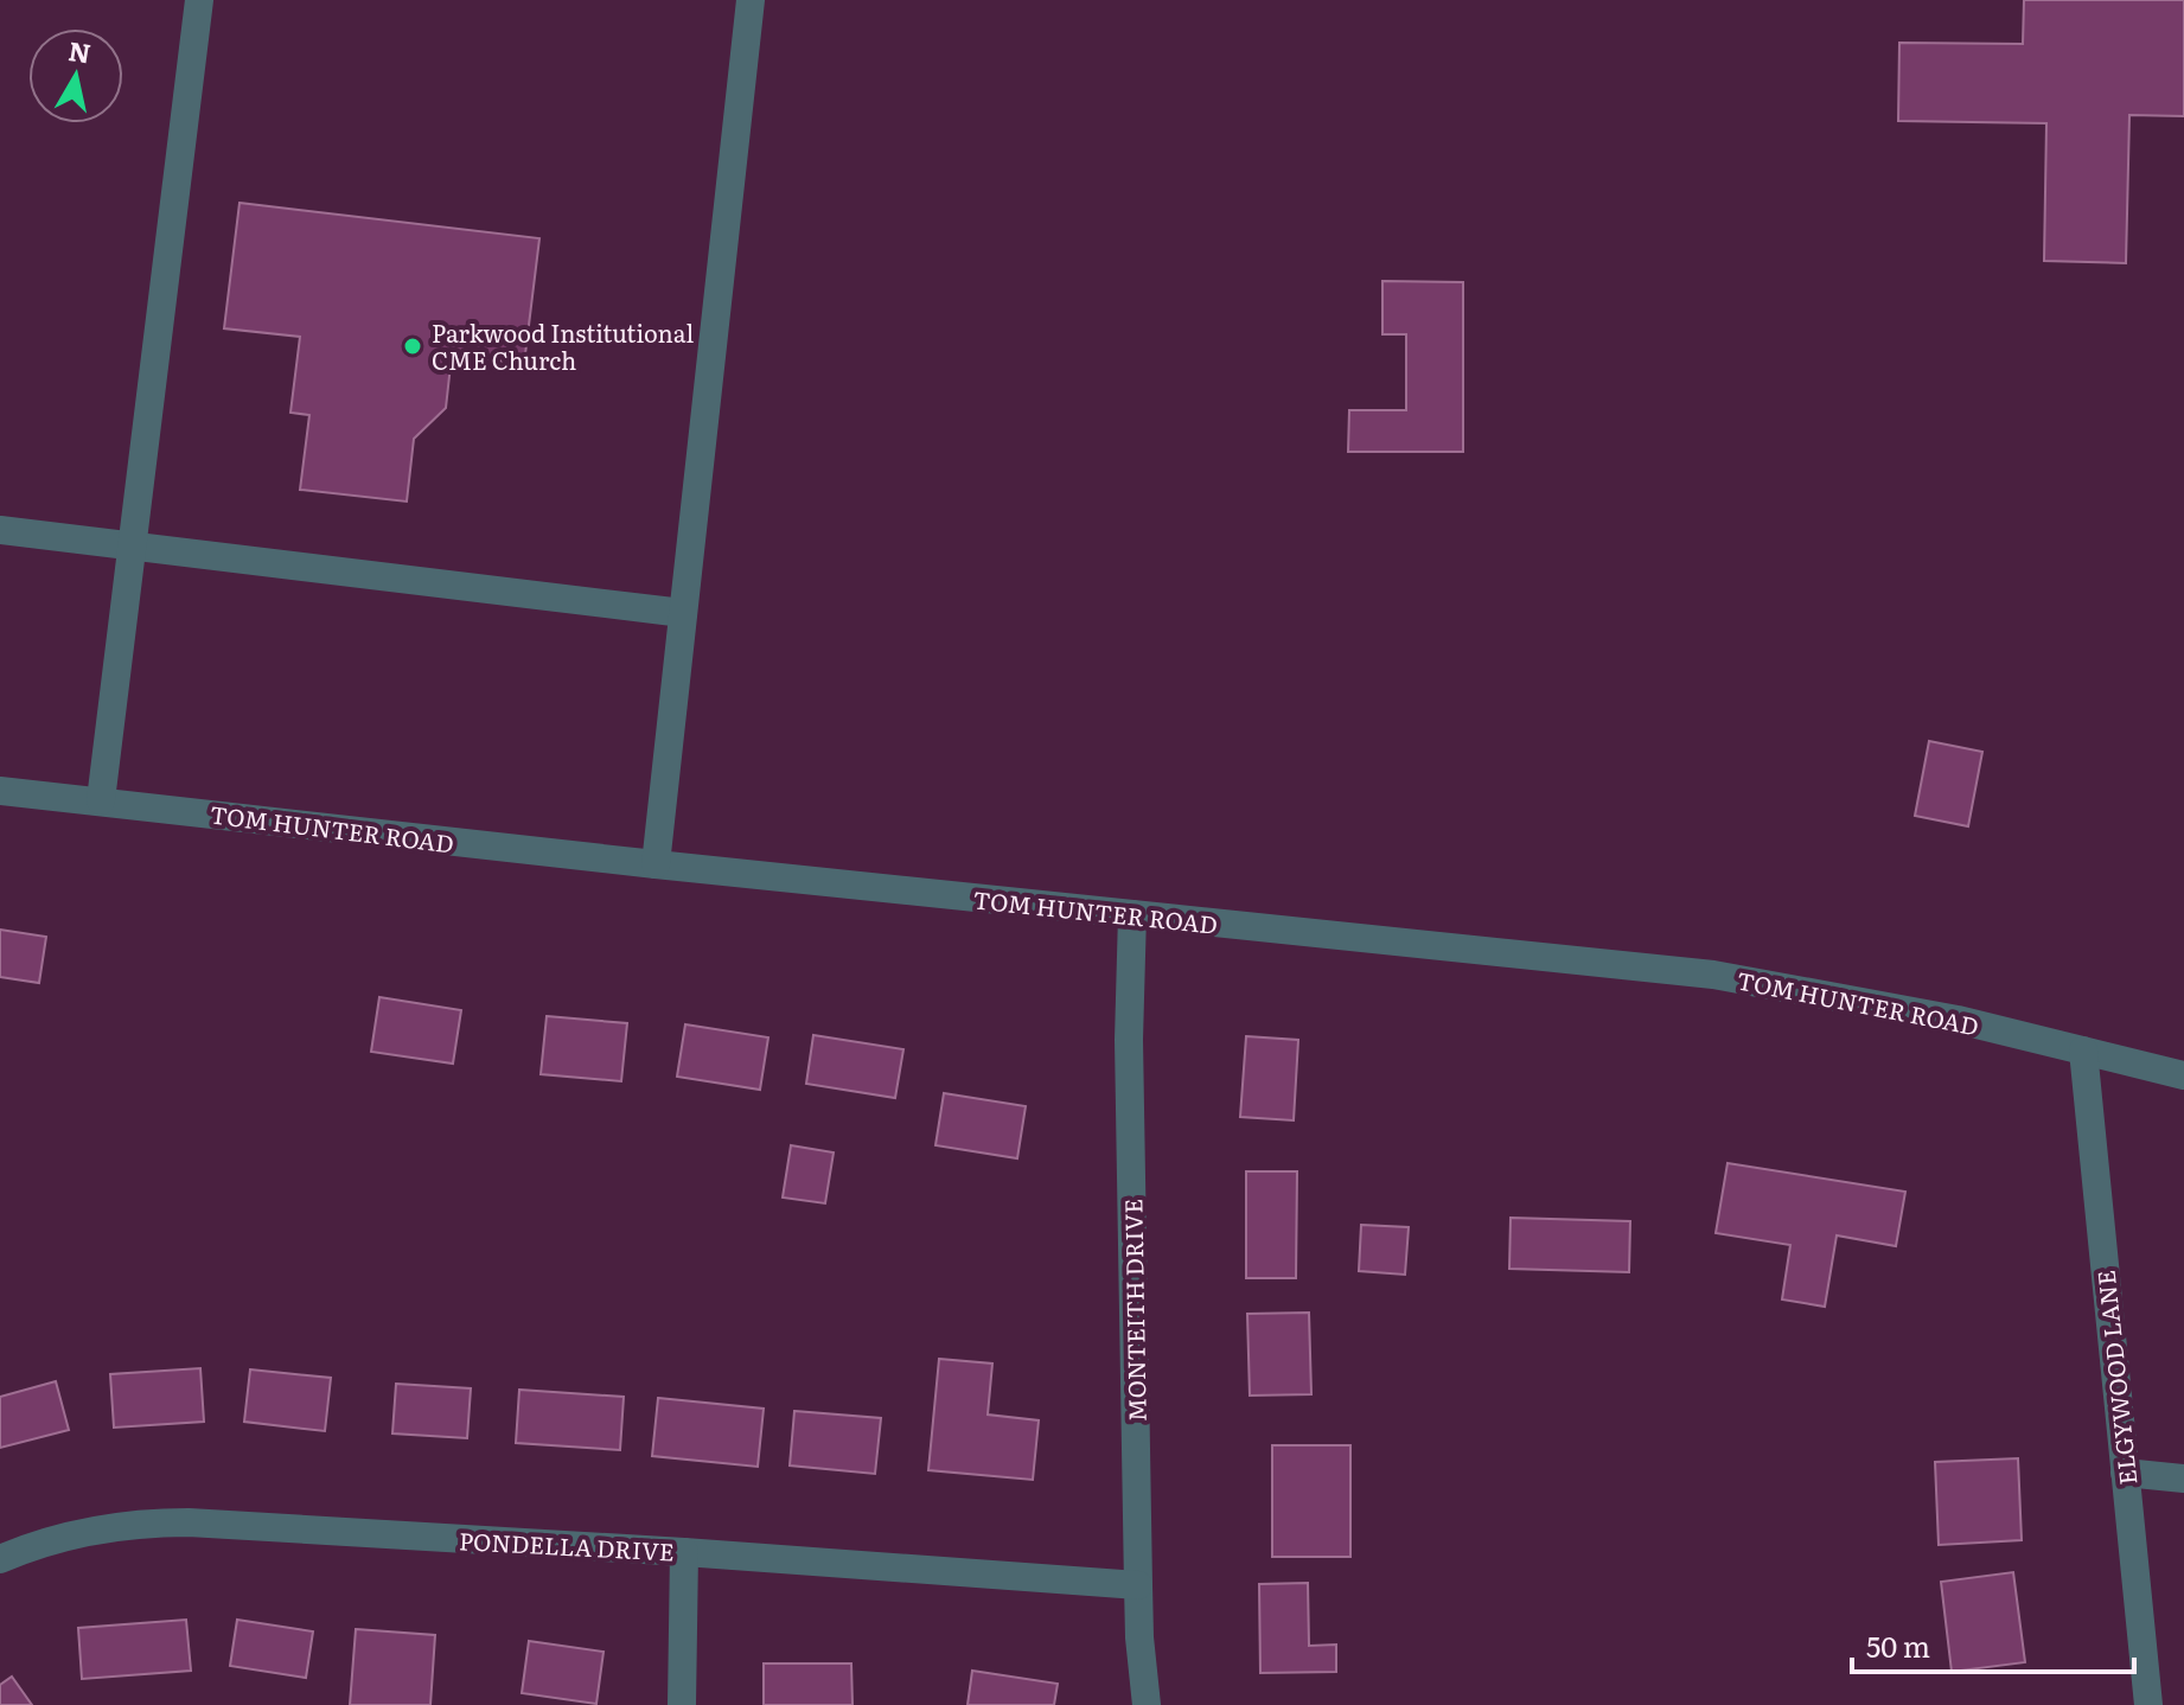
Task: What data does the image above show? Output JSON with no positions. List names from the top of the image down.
{
  "streets": {
    "street": [
      "TOM HUNTER ROAD",
      "MONTEITH DRIVE",
      "ELGYWOOD LANE",
      "PONDELLA DRIVE"
    ]
  },
  "crossings": [
    ["TOM HUNTER ROAD", "MONTEITH DRIVE"],
    ["TOM HUNTER ROAD", "ELGYWOOD LANE"],
    ["MONTEITH DRIVE", "PONDELLA DRIVE"]
  ],
  "places": ["Parkwood Institutional CME Church"],
  "scale_bar": "50 m",
  "north": "top"
}
